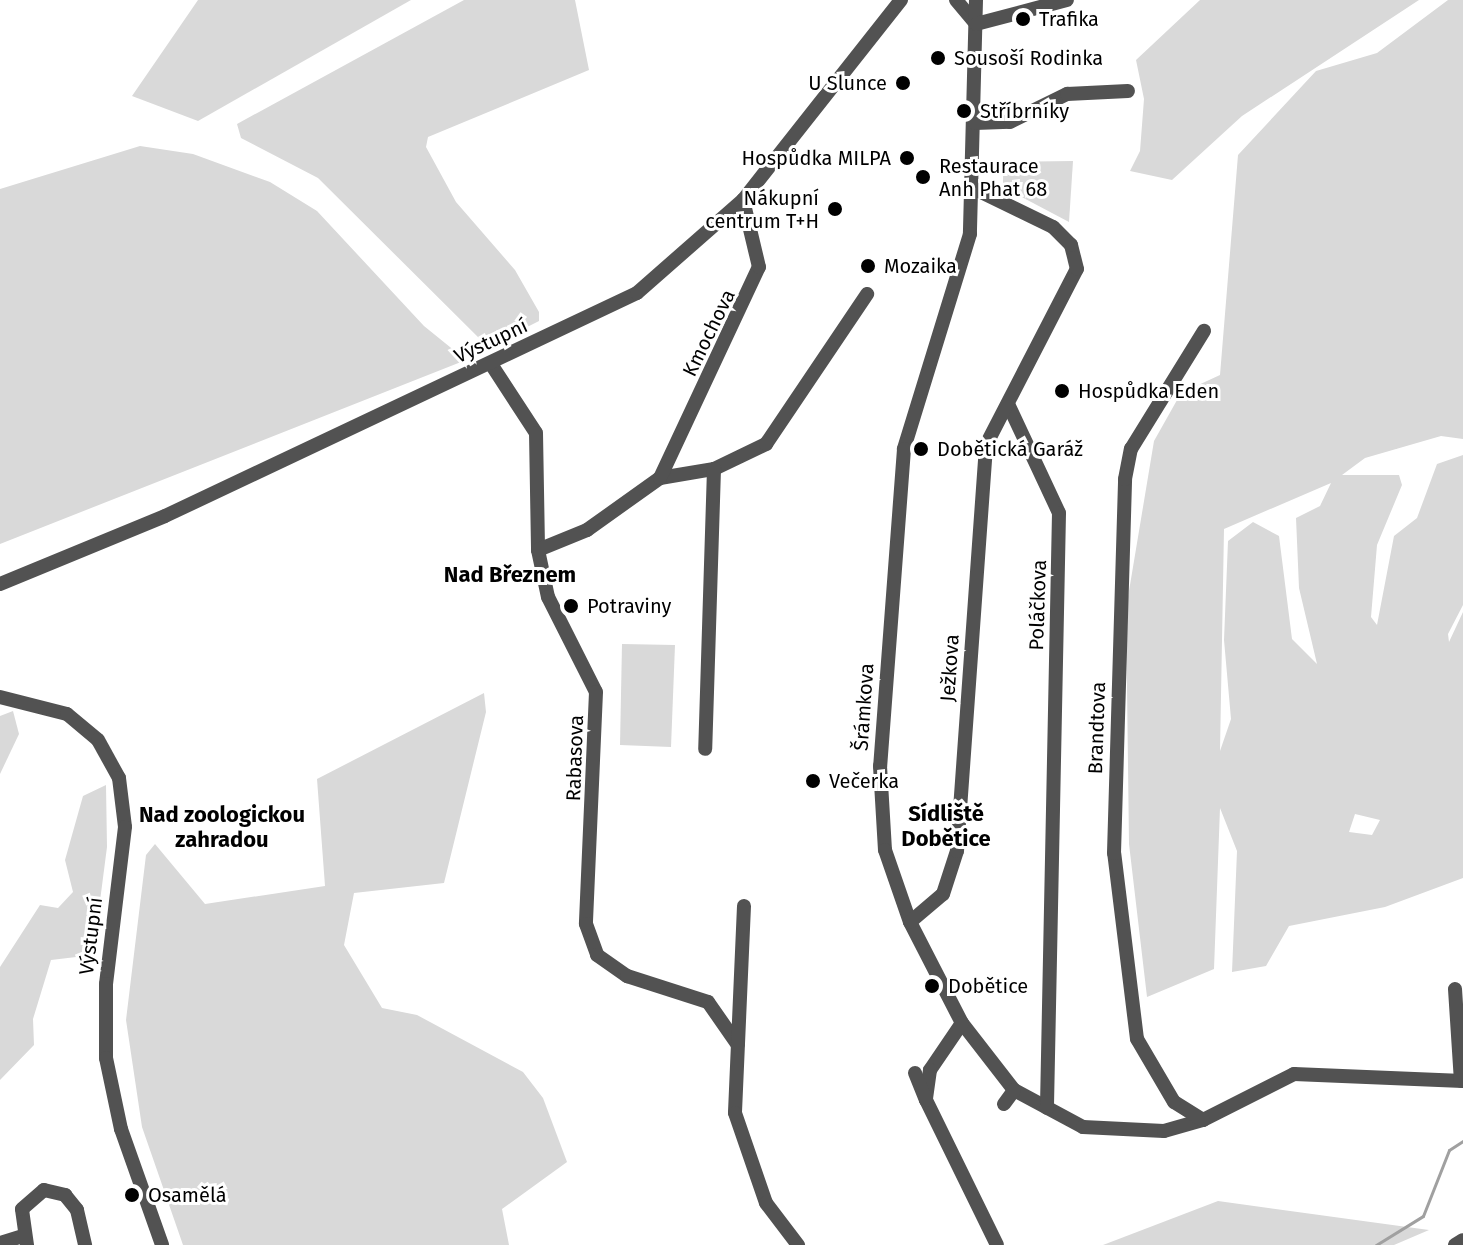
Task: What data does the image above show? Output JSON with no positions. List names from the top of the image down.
{
  "streets": {
    "street": [
      "Kmochova",
      "Výstupní",
      "Poláčkova",
      "Ježkova",
      "Šrámkova",
      "Brandtova",
      "Rabasova"
    ]
  },
  "crossings": [
    ["Kmochova", "Výstupní"],
    ["Kmochova", "Rabasova"],
    ["Výstupní", "Rabasova"],
    ["Poláčkova", "Ježkova"],
    ["Poláčkova", "Šrámkova"],
    ["Ježkova", "Šrámkova"],
    ["Šrámkova", "Brandtova"]
  ],
  "districts": ["Nad Březnem", "Sídliště Dobětice", "Nad zoologickou zahradou"],
  "places": [
    "Trafika",
    "Sousoší Rodinka",
    "U Slunce",
    "Stříbrníky",
    "Hospůdka MILPA",
    "Restaurace Anh Phat 68",
    "Nákupní centrum T+H",
    "Mozaika",
    "Hospůdka Eden",
    "Dobětická Garáž",
    "Potraviny",
    "Večerka",
    "Dobětice",
    "Osamělá"
  ]
}
